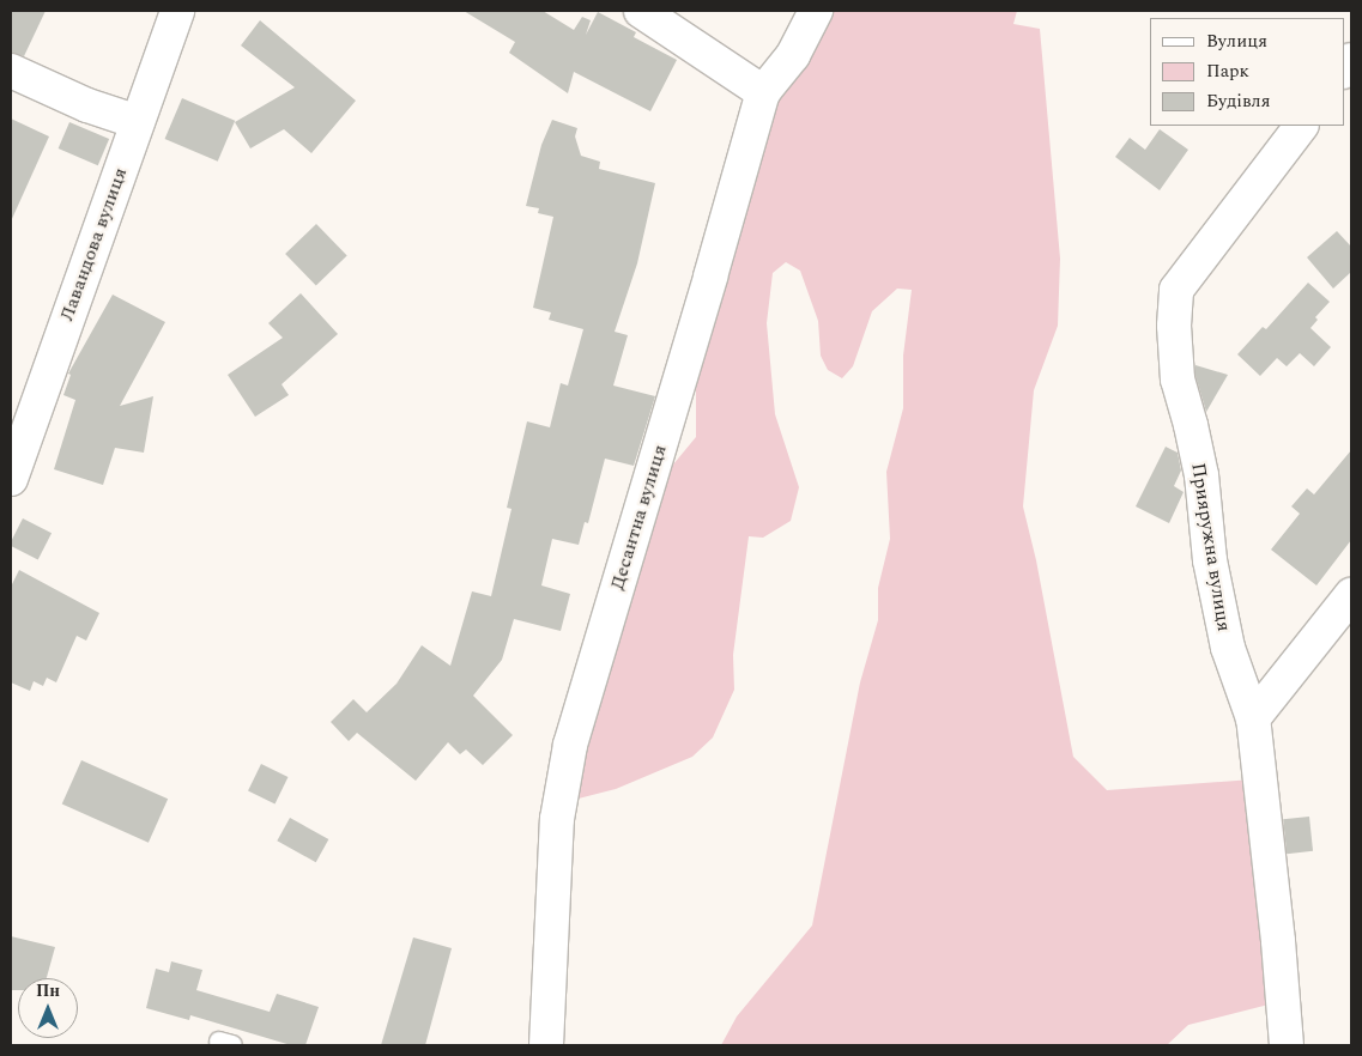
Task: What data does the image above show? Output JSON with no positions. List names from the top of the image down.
{
  "streets": {
    "street": ["Лавандова вулиця", "Десантна вулиця", "Прияружна вулиця"]
  },
  "legend": ["Вулиця", "Парк", "Будівля"],
  "north": "top"
}
